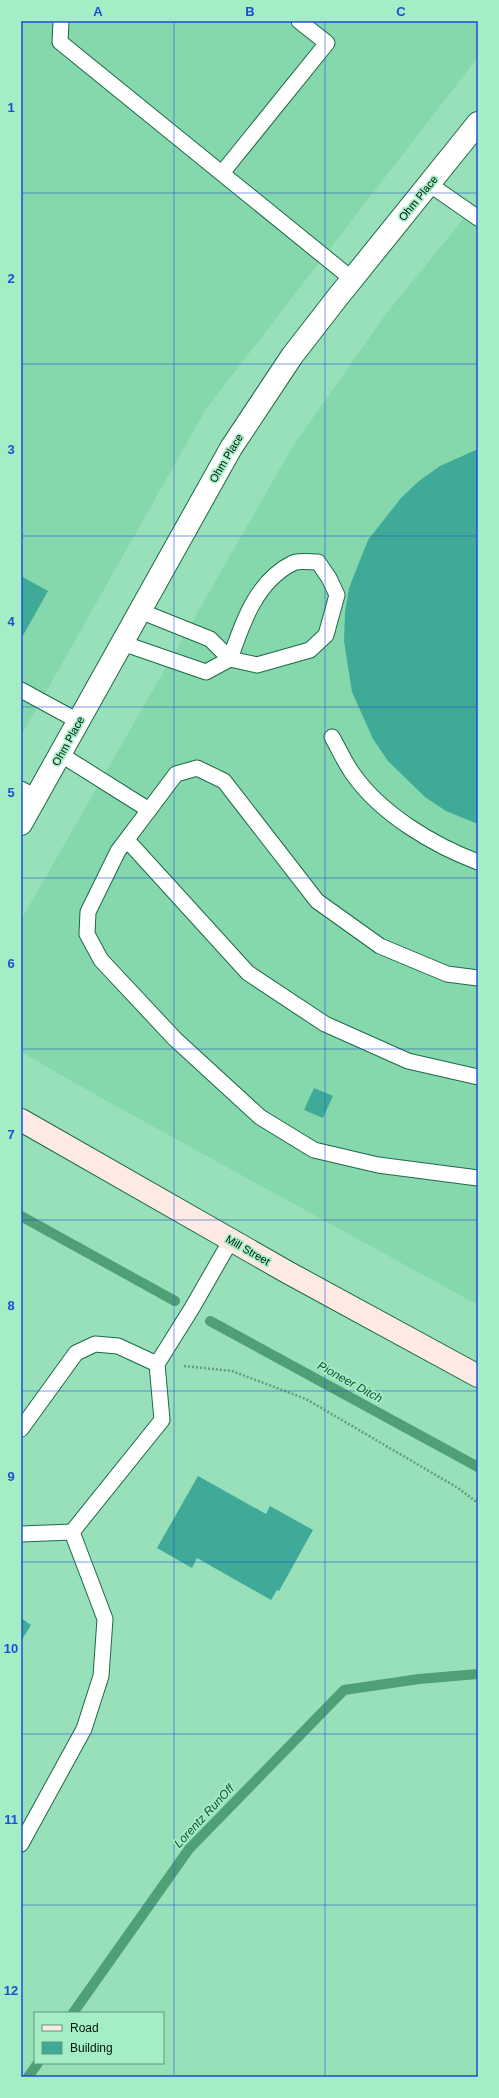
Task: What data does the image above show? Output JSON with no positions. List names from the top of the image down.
{
  "streets": {
    "main road": ["Mill Street"],
    "street": ["Ohm Place"]
  },
  "water": ["Pioneer Ditch", "Lorentz RunOff"],
  "legend": ["Road", "Building"],
  "grid": {
    "columns": ["A", "B", "C"],
    "rows": [
      "1",
      "2",
      "3",
      "4",
      "5",
      "6",
      "7",
      "8",
      "9",
      "10",
      "11",
      "12"
    ]
  }
}
